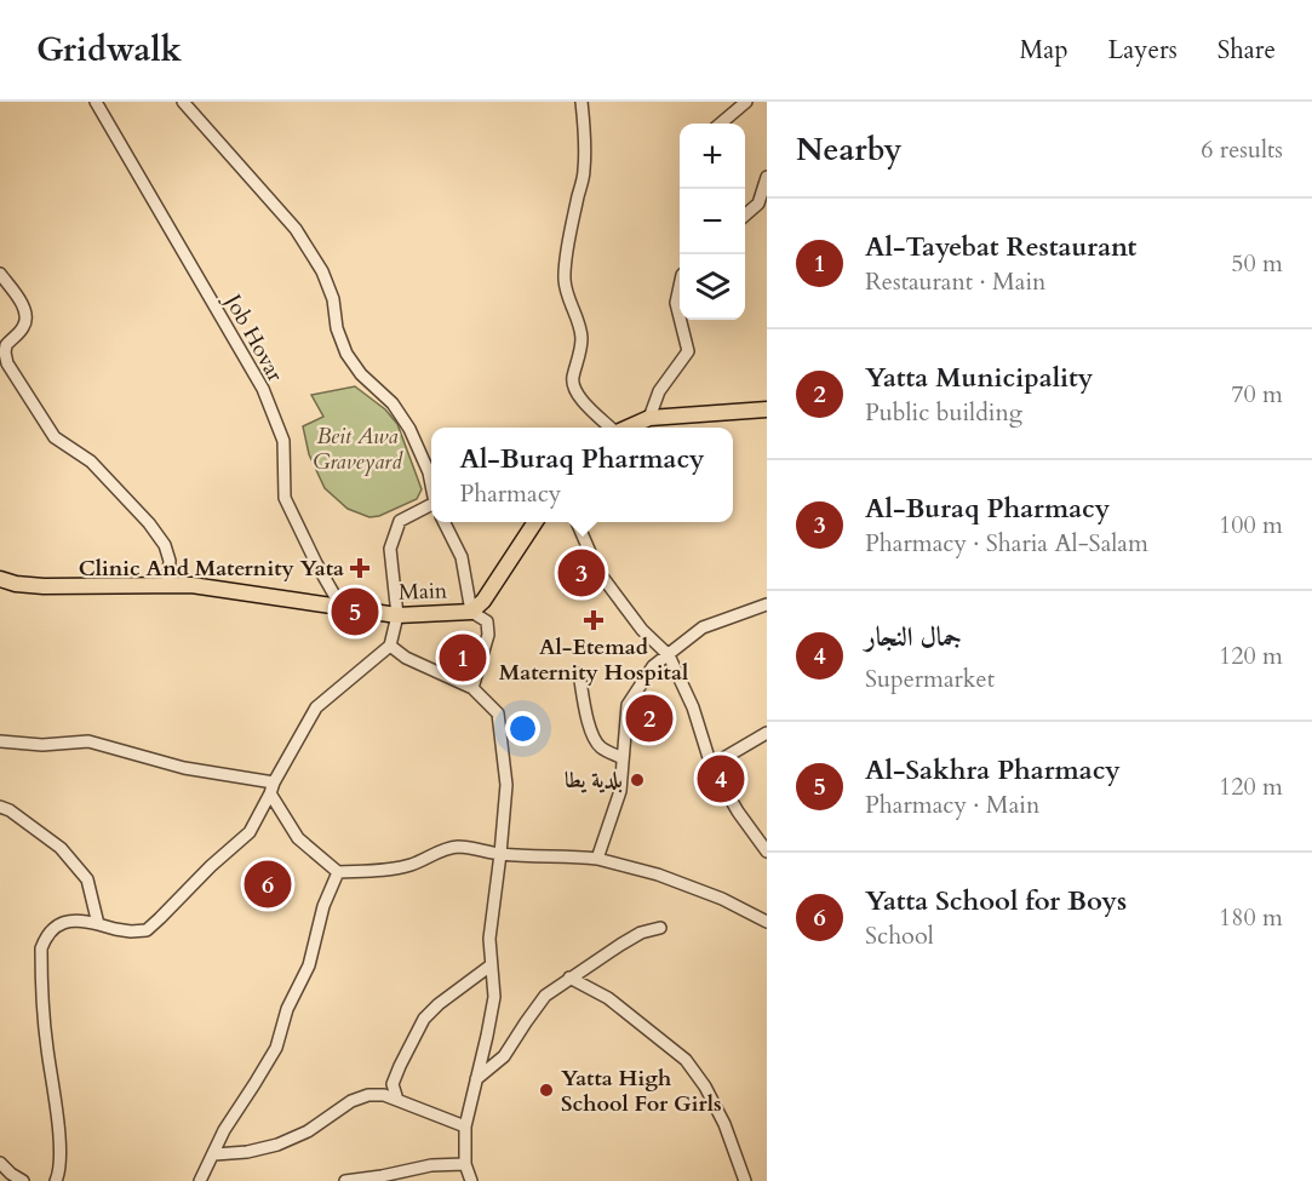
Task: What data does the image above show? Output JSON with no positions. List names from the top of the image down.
{
  "streets": {
    "main road": ["Main"],
    "street": ["Job Hovar"]
  },
  "crossings": [
    ["Job Hovar", "Main"]
  ],
  "parks": ["Beit Awa Graveyard"],
  "places": {
    "health": ["Clinic And Maternity Yata", "Al-Etemad Maternity Hospital"],
    "other": ["بلدية يطا", "Yatta High School For Girls"]
  },
  "page": {
    "header": "Gridwalk",
    "nav": ["Map", "Layers", "Share"],
    "heading": ["Nearby", "6 results"],
    "map_buttons": ["+", "−"],
    "list": [
      {
        "mark": "1",
        "name": "Al-Tayebat Restaurant",
        "note": "Restaurant · Main",
        "value": "50 m"
      },
      {
        "mark": "2",
        "name": "Yatta Municipality",
        "note": "Public building",
        "value": "70 m"
      },
      {
        "mark": "3",
        "name": "Al-Buraq Pharmacy",
        "note": "Pharmacy · Sharia Al-Salam",
        "value": "100 m"
      },
      {
        "mark": "4",
        "name": "جمال النجار",
        "note": "Supermarket",
        "value": "120 m"
      },
      {
        "mark": "5",
        "name": "Al-Sakhra Pharmacy",
        "note": "Pharmacy · Main",
        "value": "120 m"
      },
      {
        "mark": "6",
        "name": "Yatta School for Boys",
        "note": "School",
        "value": "180 m"
      }
    ],
    "popup": ["Al-Buraq Pharmacy", "Pharmacy"],
    "pins": [
      "3",
      "5",
      "1",
      "2",
      "4",
      "6"
    ]
  }
}
